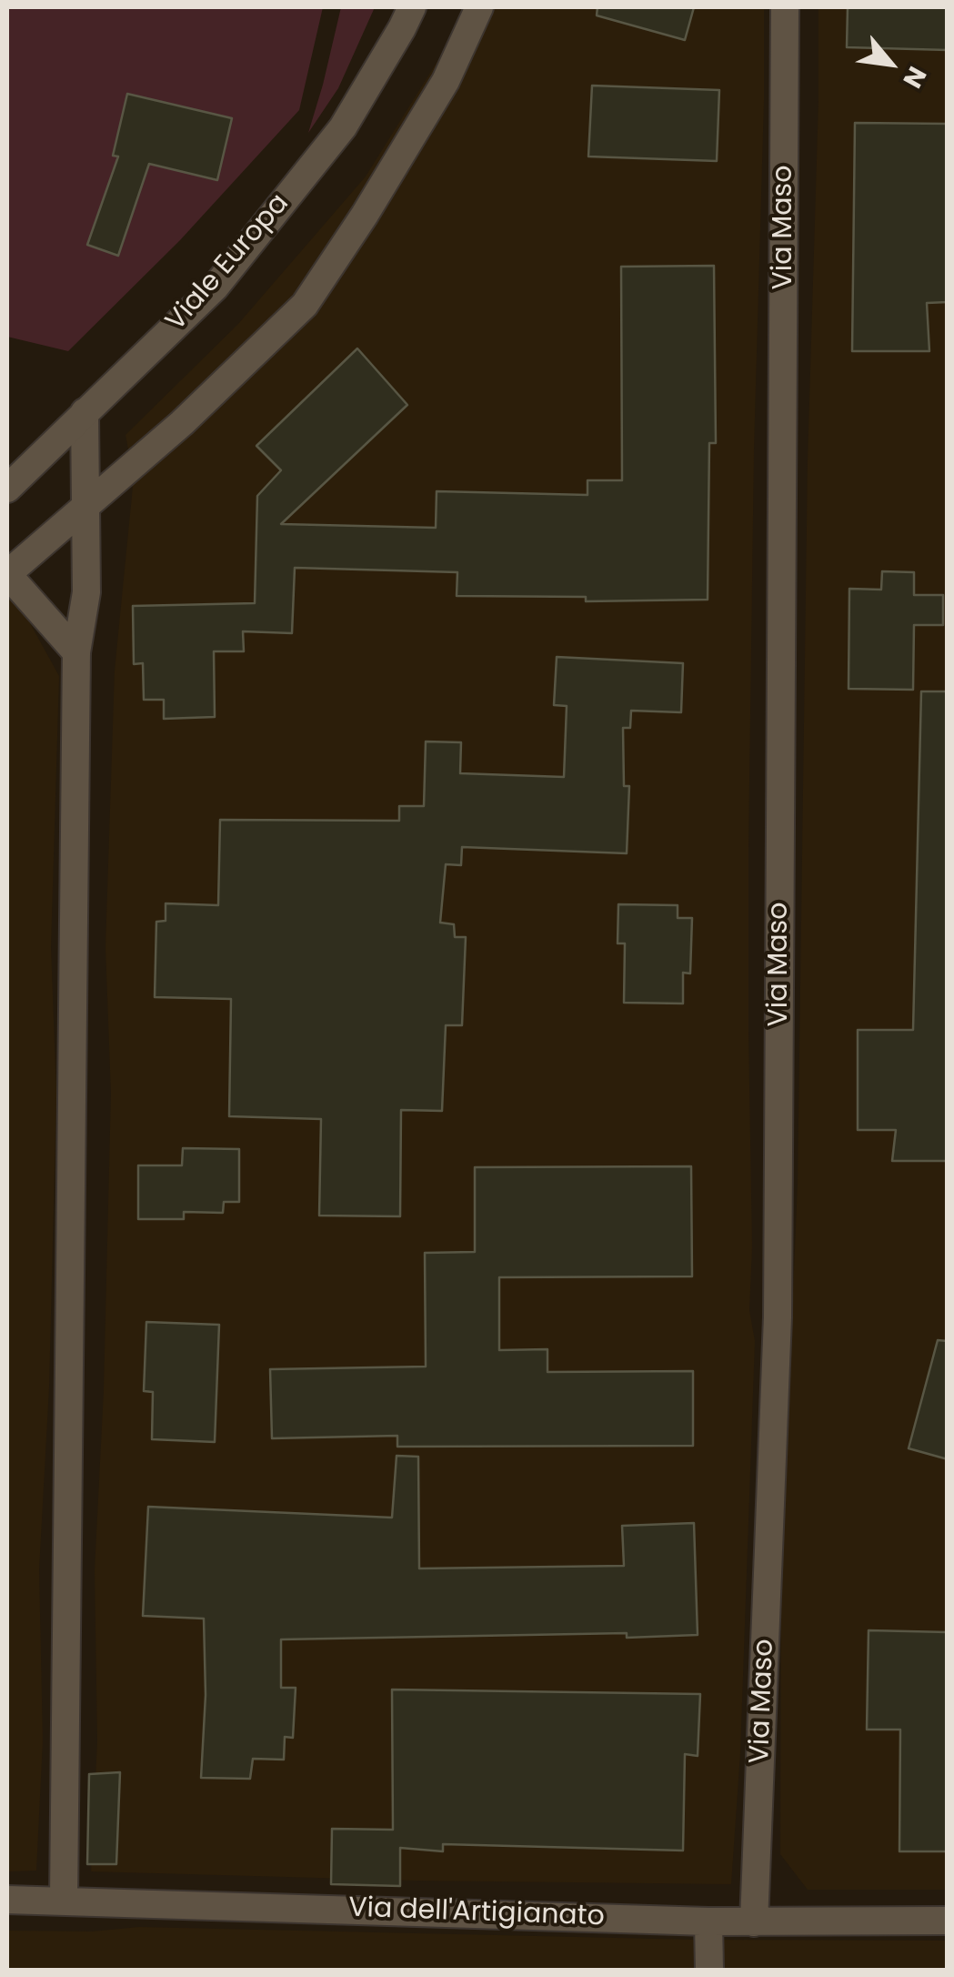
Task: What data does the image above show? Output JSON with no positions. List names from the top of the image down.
{
  "streets": {
    "street": ["Via Maso", "Viale Europa", "Via dell'Artigianato"]
  },
  "crossings": [
    ["Via Maso", "Via dell'Artigianato"]
  ],
  "north": "bottom right"
}
